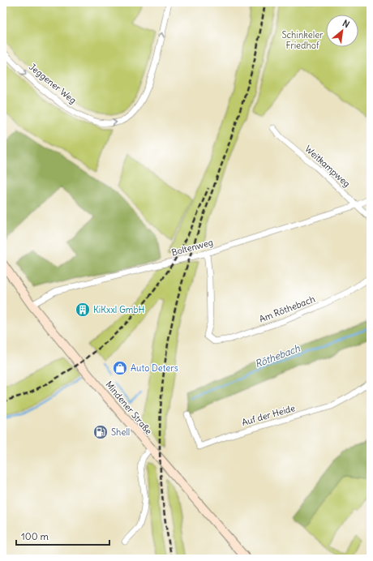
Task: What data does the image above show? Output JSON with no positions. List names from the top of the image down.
{
  "streets": {
    "main road": ["Mindener Straße"],
    "street": [
      "Jeggener Weg",
      "Weitkampweg",
      "Boltenweg",
      "Am Röthebach",
      "Auf der Heide"
    ]
  },
  "crossings": [
    ["Weitkampweg", "Boltenweg"],
    ["Boltenweg", "Am Röthebach"],
    ["Boltenweg", "Mindener Straße"]
  ],
  "water": ["Röthebach"],
  "parks": ["Schinkeler Friedhof"],
  "places": {
    "building": ["KiKxxl GmbH"],
    "shop": ["Auto Deters"],
    "fuel station": ["Shell"]
  },
  "scale_bar": "100 m",
  "north": "top right"
}
